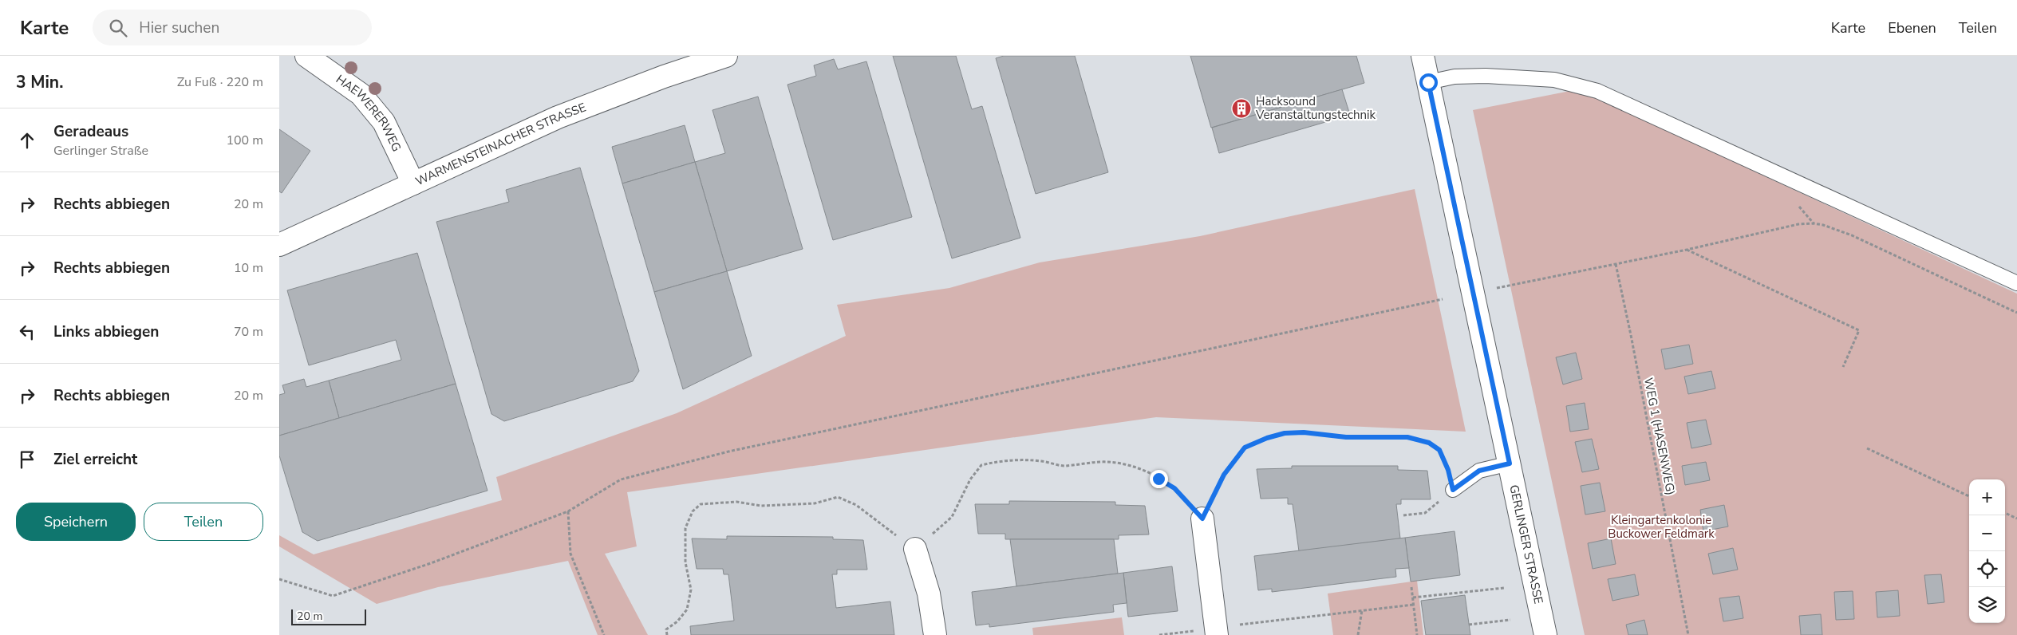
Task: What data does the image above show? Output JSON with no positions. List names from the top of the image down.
{
  "streets": {
    "street": ["HAEWERERWEG", "WARMENSTEINACHER STRASSE", "GERLINGER STRASSE"],
    "path": ["WEG 1 (HASENWEG)"]
  },
  "crossings": [
    ["HAEWERERWEG", "WARMENSTEINACHER STRASSE"]
  ],
  "parks": ["Kleingartenkolonie Buckower Feldmark"],
  "places": {
    "building": ["Hacksound Veranstaltungstechnik"]
  },
  "scale_bar": "20 m",
  "page": {
    "header": "Karte",
    "search": "Hier suchen",
    "nav": ["Karte", "Ebenen", "Teilen"],
    "heading": ["3 Min.", "Zu Fuß · 220 m"],
    "list": [
      ["Geradeaus", "Gerlinger Straße", "100 m"],
      ["Rechts abbiegen", "20 m"],
      ["Rechts abbiegen", "10 m"],
      ["Links abbiegen", "70 m"],
      ["Rechts abbiegen", "20 m"],
      "Ziel erreicht"
    ],
    "map_buttons": ["+", "−"],
    "buttons": ["Speichern", "Teilen"],
    "scale": "20 m"
  }
}
